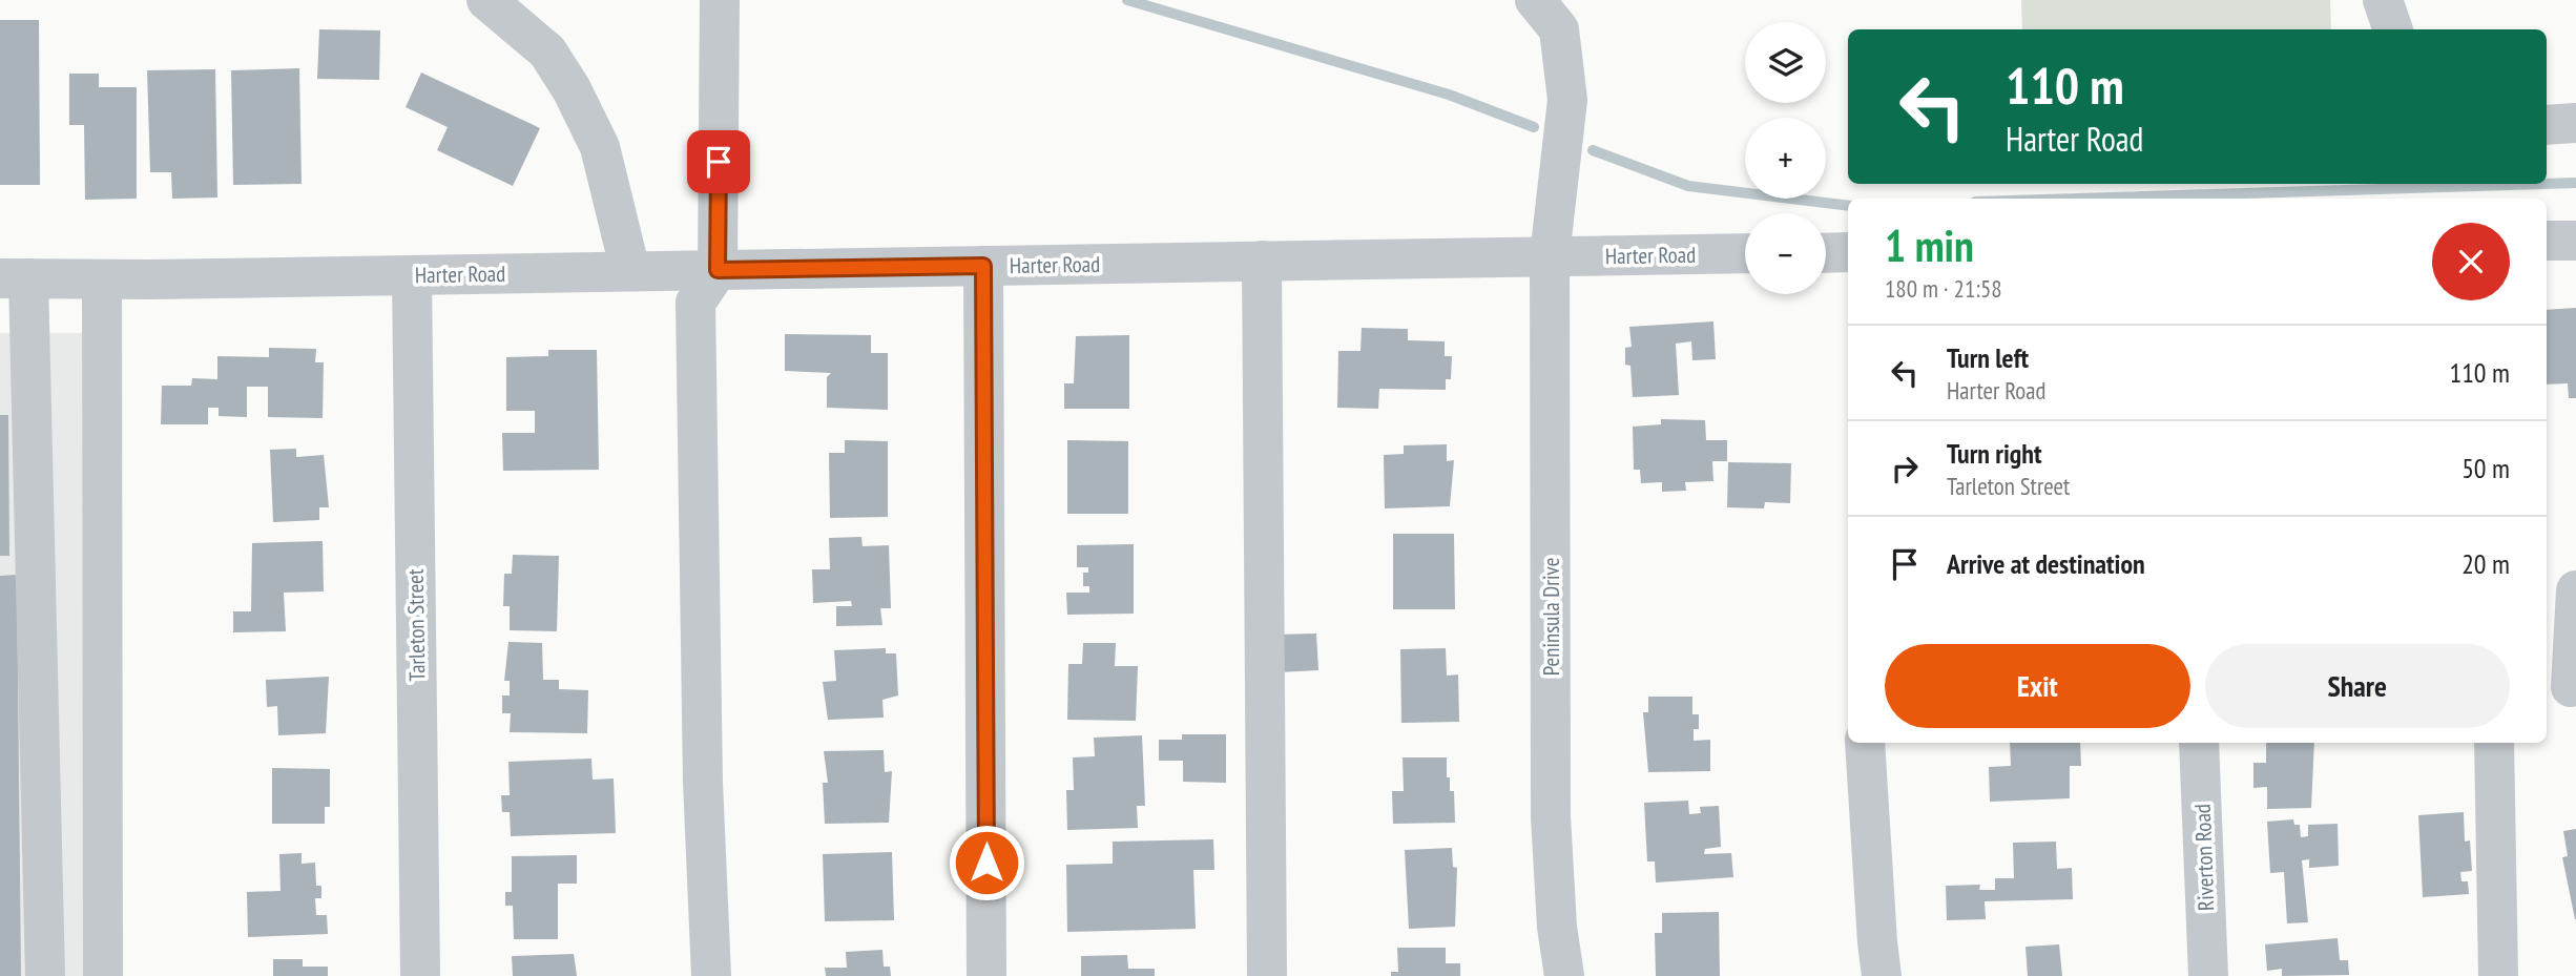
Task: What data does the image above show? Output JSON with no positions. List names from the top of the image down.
{
  "streets": {
    "street": [
      "Harter Road",
      "Peninsula Drive",
      "Tarleton Street",
      "Riverton Road"
    ]
  },
  "crossings": [
    ["Harter Road", "Peninsula Drive"],
    ["Harter Road", "Tarleton Street"]
  ],
  "page": {
    "map_buttons": ["+", "−"],
    "turn": ["110 m", "Harter Road"],
    "heading": ["1 min", "180 m · 21:58"],
    "list": [
      {
        "name": "Turn left",
        "note": "Harter Road",
        "value": "110 m"
      },
      {
        "name": "Turn right",
        "note": "Tarleton Street",
        "value": "50 m"
      },
      {
        "name": "Arrive at destination",
        "value": "20 m"
      }
    ],
    "buttons": ["Exit", "Share"]
  }
}
